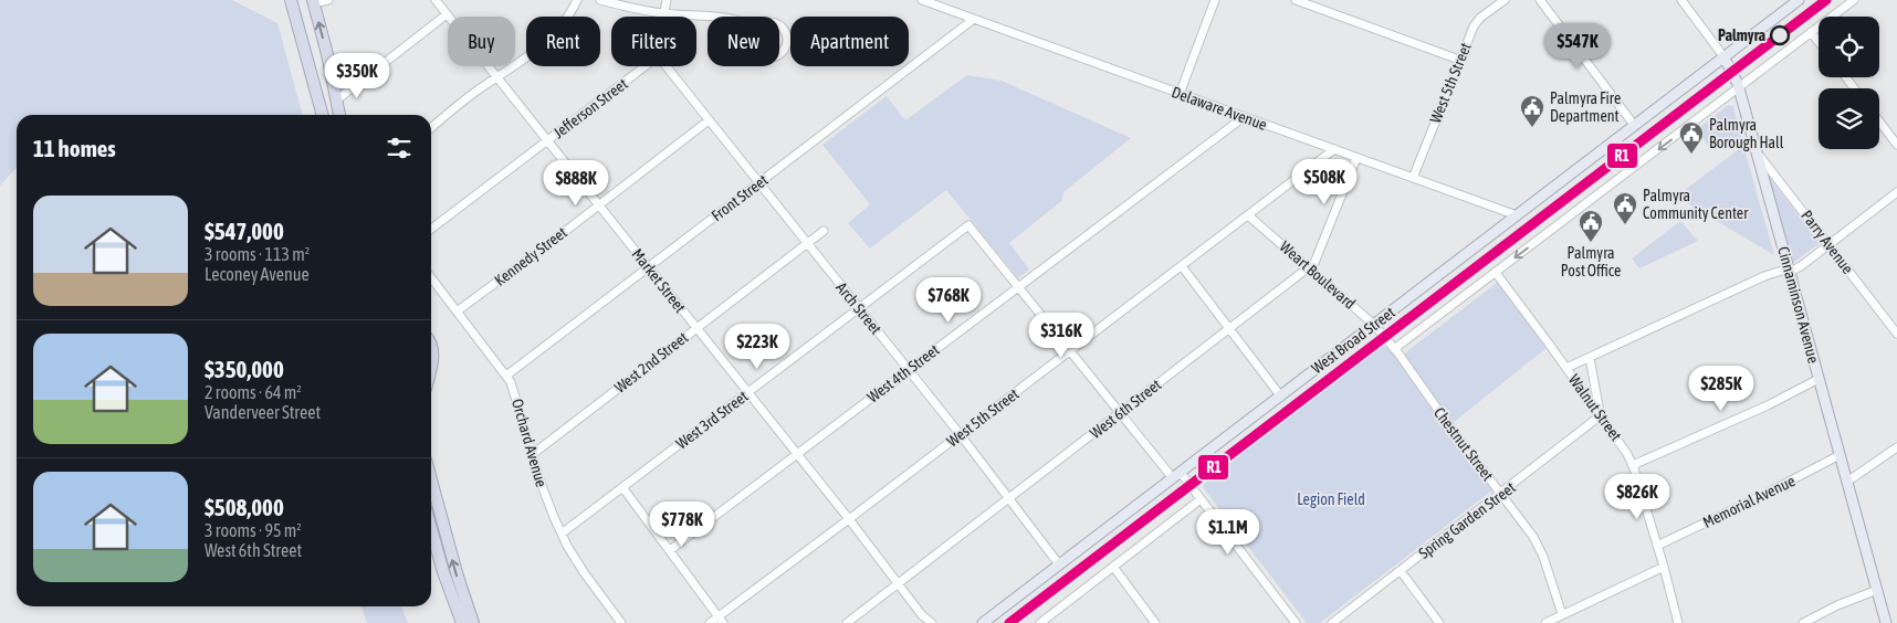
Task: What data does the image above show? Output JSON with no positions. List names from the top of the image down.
{
  "streets": {
    "main road": ["Cinnaminson Avenue", "West Broad Street"],
    "street": [
      "West 5th Street",
      "Jefferson Street",
      "Delaware Avenue",
      "Front Street",
      "Parry Avenue",
      "Kennedy Street",
      "Weart Boulevard",
      "Market Street",
      "Arch Street",
      "West 2nd Street",
      "West 4th Street",
      "Walnut Street",
      "West 6th Street",
      "West 3rd Street",
      "Orchard Avenue",
      "Chestnut Street",
      "Memorial Avenue",
      "Spring Garden Street"
    ]
  },
  "crossings": [
    ["West 5th Street", "Delaware Avenue"],
    ["West 5th Street", "Weart Boulevard"],
    ["West 5th Street", "Market Street"],
    ["West 5th Street", "Arch Street"],
    ["Jefferson Street", "Market Street"],
    ["Delaware Avenue", "Front Street"],
    ["Delaware Avenue", "West Broad Street"],
    ["Delaware Avenue", "West 4th Street"],
    ["Delaware Avenue", "West 6th Street"],
    ["Front Street", "Market Street"],
    ["Front Street", "Arch Street"],
    ["Front Street", "Orchard Avenue"],
    ["Parry Avenue", "Cinnaminson Avenue"],
    ["Kennedy Street", "Market Street"],
    ["Kennedy Street", "Arch Street"],
    ["Kennedy Street", "Orchard Avenue"],
    ["Weart Boulevard", "West Broad Street"],
    ["Weart Boulevard", "West 6th Street"],
    ["Weart Boulevard", "Chestnut Street"],
    ["Market Street", "West 2nd Street"],
    ["Market Street", "West 4th Street"],
    ["Market Street", "West 6th Street"],
    ["Market Street", "West 3rd Street"],
    ["Cinnaminson Avenue", "West Broad Street"],
    ["Cinnaminson Avenue", "Memorial Avenue"],
    ["Arch Street", "West Broad Street"],
    ["Arch Street", "West 2nd Street"],
    ["Arch Street", "West 4th Street"],
    ["Arch Street", "West 6th Street"],
    ["Arch Street", "West 3rd Street"],
    ["West Broad Street", "Walnut Street"],
    ["West Broad Street", "Chestnut Street"],
    ["West 2nd Street", "Orchard Avenue"],
    ["West 4th Street", "West 3rd Street"],
    ["Walnut Street", "Memorial Avenue"],
    ["Walnut Street", "Spring Garden Street"],
    ["West 3rd Street", "Orchard Avenue"],
    ["Chestnut Street", "Spring Garden Street"]
  ],
  "parks": ["Legion Field"],
  "places": {
    "other": ["Palmyra"],
    "public building": [
      "Palmyra Fire Department",
      "Palmyra Borough Hall",
      "Palmyra Community Center",
      "Palmyra Post Office"
    ]
  },
  "lines": ["transit line R1"],
  "page": {
    "chip": [
      "Buy",
      "Rent",
      "Filters",
      "New",
      "Apartment"
    ],
    "price": [
      "$547K",
      "$350K",
      "$508K",
      "$888K",
      "$768K",
      "$316K",
      "$223K",
      "$285K",
      "$826K",
      "$778K",
      "$1.1M"
    ],
    "heading": "11 homes",
    "list": [
      {
        "name": "$547,000",
        "note": "3 rooms · 113 m² · Leconey Avenue"
      },
      {
        "name": "$350,000",
        "note": "2 rooms · 64 m² · Vanderveer Street"
      },
      {
        "name": "$508,000",
        "note": "3 rooms · 95 m² · West 6th Street"
      }
    ]
  }
}
